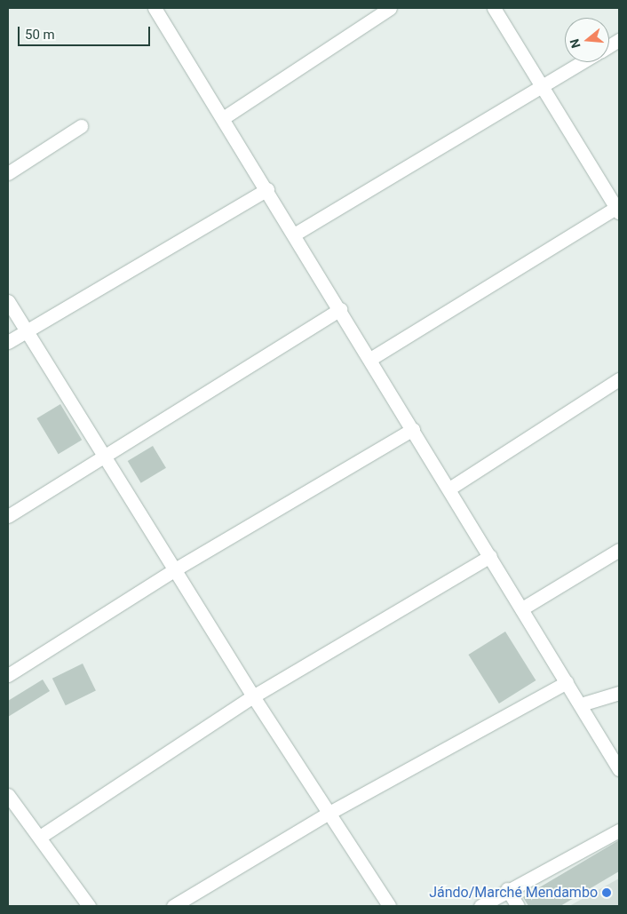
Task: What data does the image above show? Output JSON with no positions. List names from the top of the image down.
{
  "places": ["Jándo/Marché Mendambo"],
  "scale_bar": "50 m",
  "north": "left"
}
